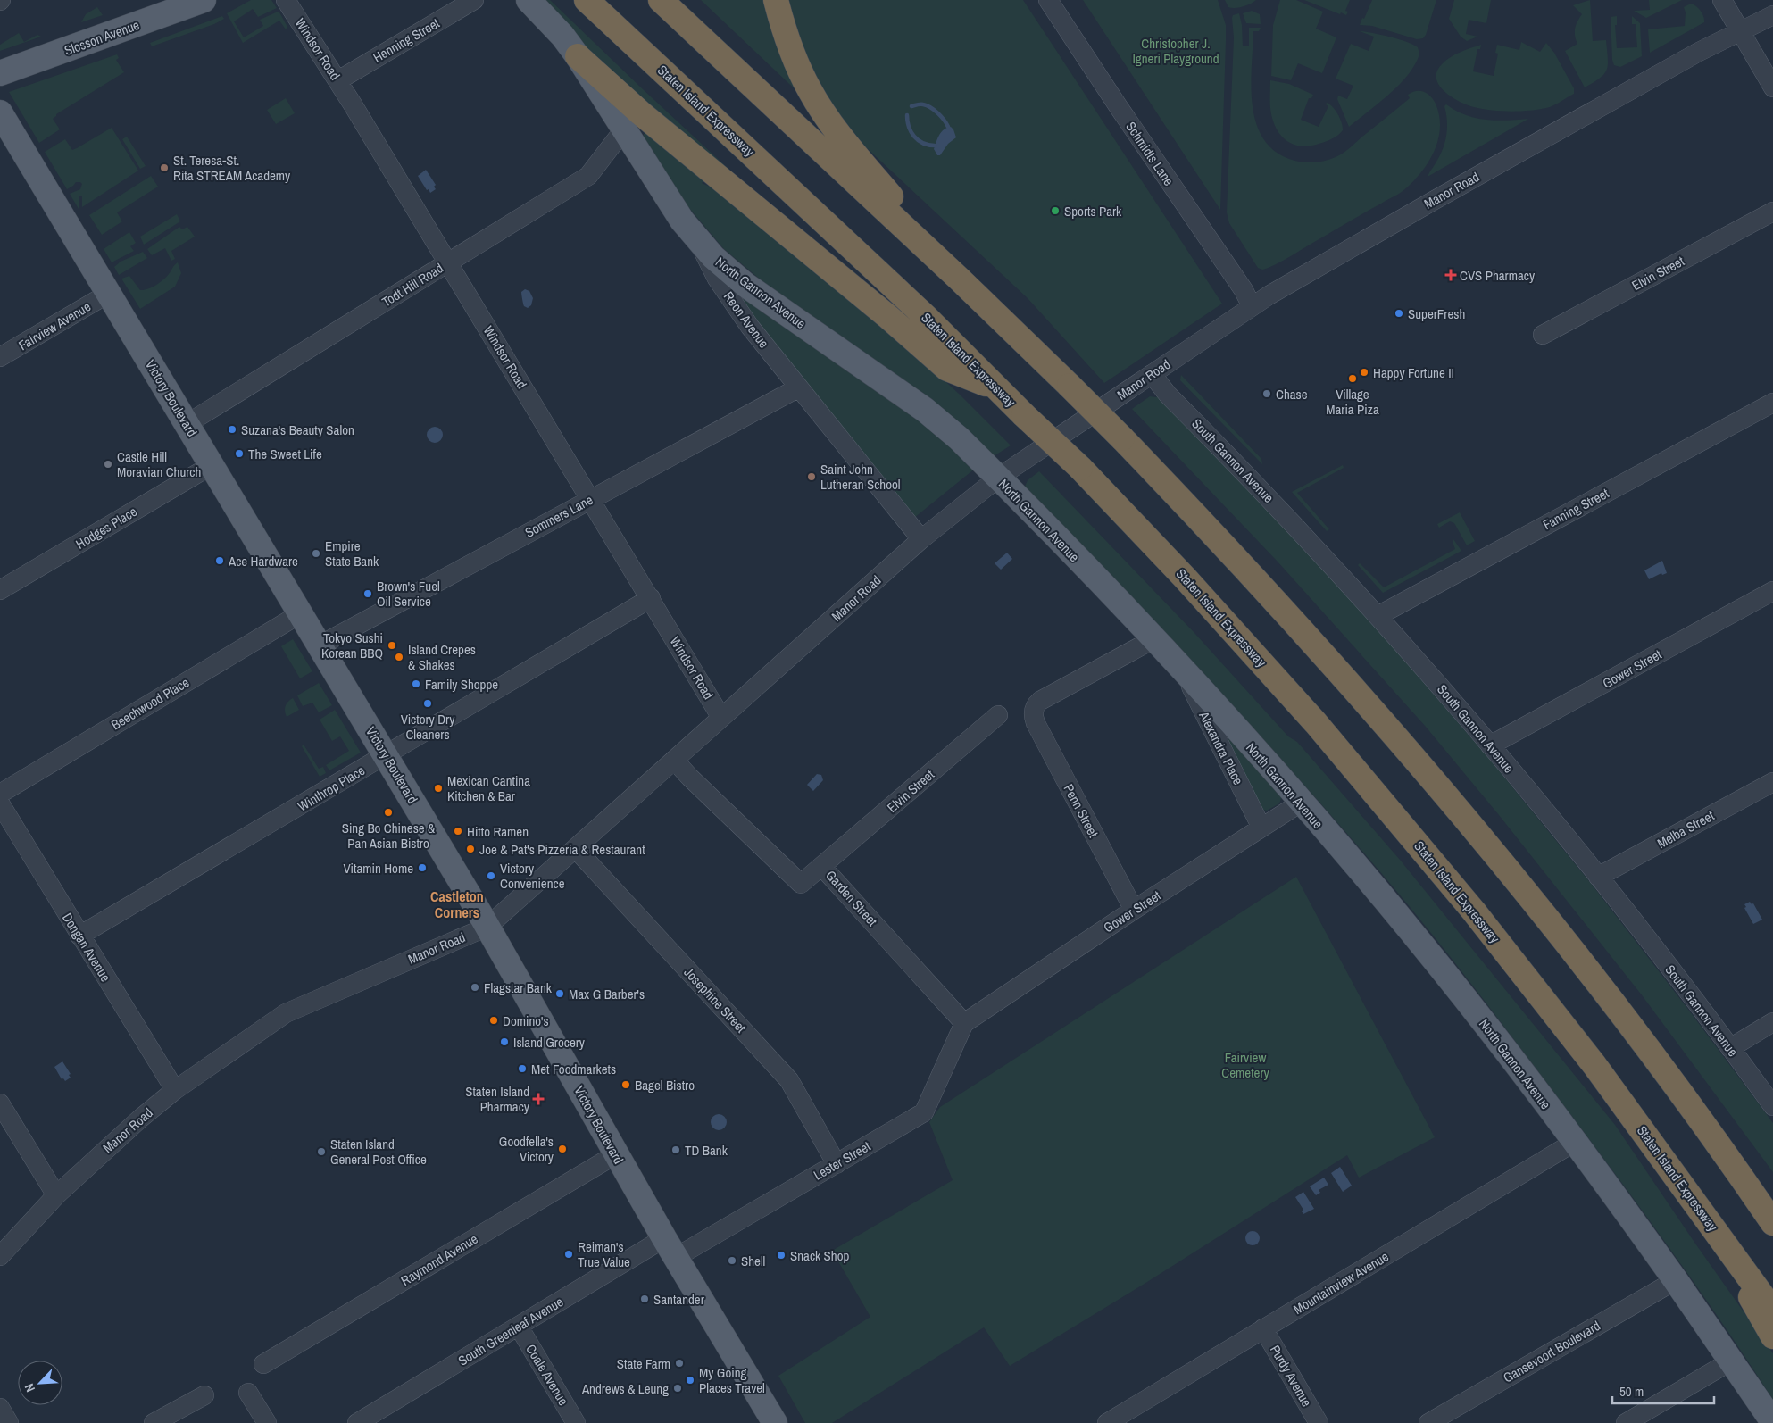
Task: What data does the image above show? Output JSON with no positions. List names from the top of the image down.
{
  "streets": {
    "highway": ["Staten Island Expressway"],
    "main road": [
      "Slosson Avenue",
      "North Gannon Avenue",
      "Reon Avenue",
      "Victory Boulevard"
    ],
    "street": [
      "Henning Street",
      "Windsor Road",
      "Schmidts Lane",
      "Manor Road",
      "Elvin Street",
      "Todt Hill Road",
      "Fairview Avenue",
      "South Gannon Avenue",
      "Fanning Street",
      "Sommers Lane",
      "Hodges Place",
      "Gower Street",
      "Beechwood Place",
      "Alexandra Place",
      "Winthrop Place",
      "Penn Street",
      "Melba Street",
      "Garden Street",
      "Dongan Avenue",
      "Josephine Street",
      "Lester Street",
      "Raymond Avenue",
      "Mountainview Avenue",
      "South Greenleaf Avenue",
      "Gansevoort Boulevard",
      "Coale Avenue",
      "Purdy Avenue"
    ]
  },
  "crossings": [
    ["Henning Street", "Windsor Road"],
    ["Windsor Road", "Manor Road"],
    ["Windsor Road", "Todt Hill Road"],
    ["Windsor Road", "Sommers Lane"],
    ["Windsor Road", "Winthrop Place"],
    ["Schmidts Lane", "Manor Road"],
    ["Manor Road", "North Gannon Avenue"],
    ["Manor Road", "Reon Avenue"],
    ["Manor Road", "Victory Boulevard"],
    ["Manor Road", "South Gannon Avenue"],
    ["Manor Road", "Garden Street"],
    ["Manor Road", "Dongan Avenue"],
    ["Manor Road", "Josephine Street"],
    ["Elvin Street", "Garden Street"],
    ["Todt Hill Road", "Reon Avenue"],
    ["Todt Hill Road", "Victory Boulevard"],
    ["North Gannon Avenue", "Reon Avenue"],
    ["North Gannon Avenue", "Gower Street"],
    ["North Gannon Avenue", "Alexandra Place"],
    ["North Gannon Avenue", "Penn Street"],
    ["North Gannon Avenue", "Mountainview Avenue"],
    ["North Gannon Avenue", "Gansevoort Boulevard"],
    ["Reon Avenue", "Sommers Lane"],
    ["Fairview Avenue", "Victory Boulevard"],
    ["Victory Boulevard", "Sommers Lane"],
    ["Victory Boulevard", "Hodges Place"],
    ["Victory Boulevard", "Beechwood Place"],
    ["Victory Boulevard", "Winthrop Place"],
    ["Victory Boulevard", "Lester Street"],
    ["Victory Boulevard", "Raymond Avenue"],
    ["Victory Boulevard", "South Greenleaf Avenue"],
    ["South Gannon Avenue", "Fanning Street"],
    ["South Gannon Avenue", "Gower Street"],
    ["South Gannon Avenue", "Melba Street"],
    ["Gower Street", "Alexandra Place"],
    ["Gower Street", "Penn Street"],
    ["Gower Street", "Garden Street"],
    ["Gower Street", "Lester Street"],
    ["Winthrop Place", "Dongan Avenue"],
    ["Garden Street", "Lester Street"],
    ["Josephine Street", "Lester Street"],
    ["Lester Street", "South Greenleaf Avenue"],
    ["Mountainview Avenue", "Purdy Avenue"],
    ["South Greenleaf Avenue", "Coale Avenue"]
  ],
  "districts": ["Castleton Corners"],
  "parks": ["Christopher J. Igneri Playground", "Fairview Cemetery"],
  "places": {
    "other": [
      "St. Teresa-St. Rita STREAM Academy",
      "Sports Park",
      "SuperFresh",
      "Happy Fortune II",
      "Village Maria Piza",
      "Chase",
      "Suzana's Beauty Salon",
      "The Sweet Life",
      "Castle Hill Moravian Church",
      "Saint John Lutheran School",
      "Empire State Bank",
      "Ace Hardware",
      "Brown's Fuel Oil Service",
      "Tokyo Sushi Korean BBQ",
      "Island Crepes & Shakes",
      "Family Shoppe",
      "Victory Dry Cleaners",
      "Mexican Cantina Kitchen & Bar",
      "Sing Bo Chinese & Pan Asian Bistro",
      "Hitto Ramen",
      "Joe & Pat's Pizzeria & Restaurant",
      "Vitamin Home",
      "Victory Convenience",
      "Flagstar Bank",
      "Max G Barber's",
      "Domino's",
      "Island Grocery",
      "Met Foodmarkets",
      "Bagel Bistro",
      "Goodfella's Victory",
      "TD Bank",
      "Staten Island General Post Office",
      "Reiman's True Value",
      "Snack Shop",
      "Shell",
      "Santander",
      "State Farm",
      "My Going Places Travel",
      "Andrews & Leung"
    ],
    "health": ["CVS Pharmacy", "Staten Island Pharmacy"]
  },
  "scale_bar": "50 m",
  "north": "bottom left"
}
